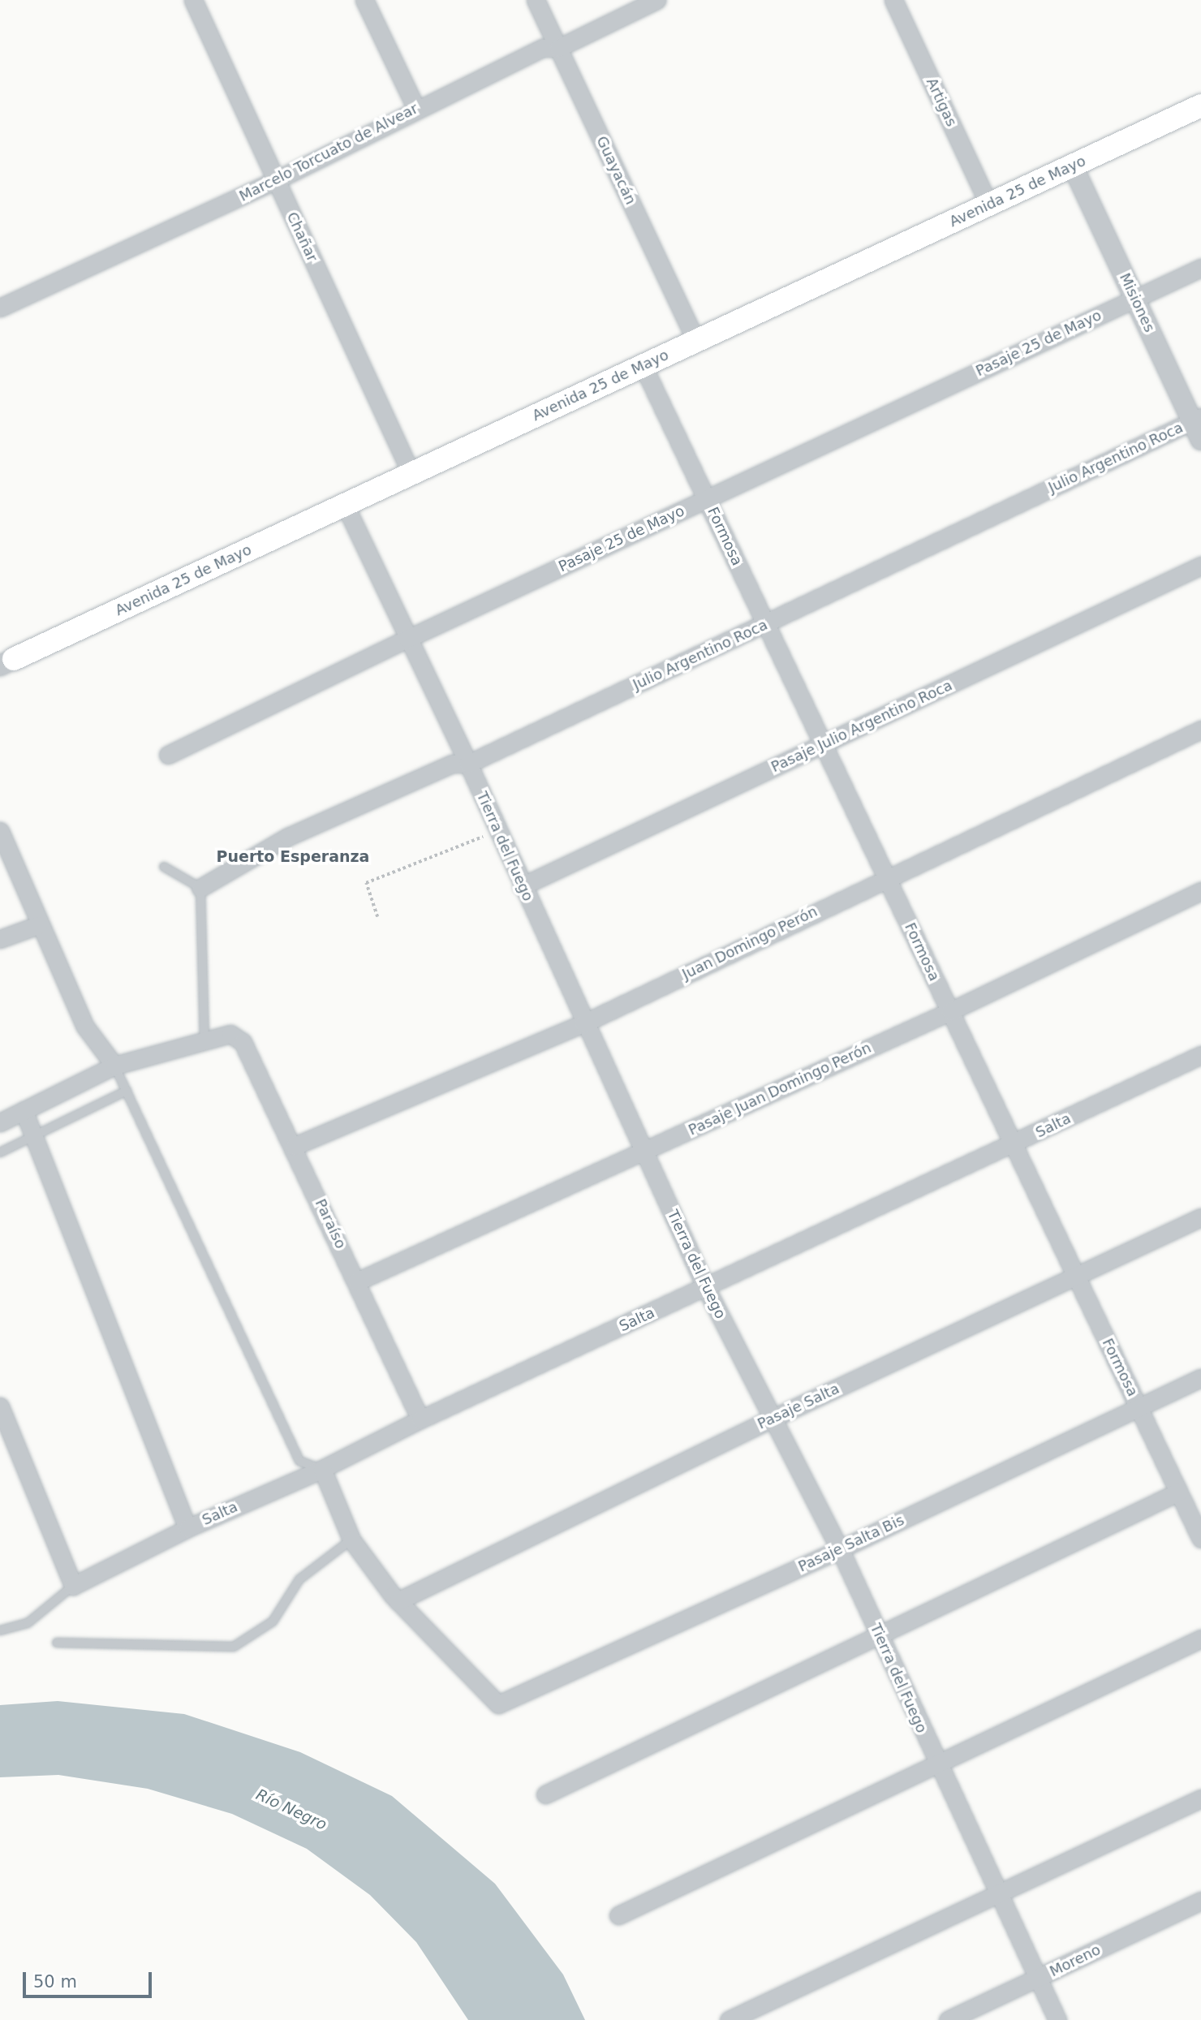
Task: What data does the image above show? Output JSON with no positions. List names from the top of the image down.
{
  "streets": {
    "main road": ["Avenida 25 de Mayo"],
    "street": [
      "Artigas",
      "Marcelo Torcuato de Alvear",
      "Guayacán",
      "Chañar",
      "Misiones",
      "Pasaje 25 de Mayo",
      "Julio Argentino Roca",
      "Formosa",
      "Pasaje Julio Argentino Roca",
      "Tierra del Fuego",
      "Juan Domingo Perón",
      "Pasaje Juan Domingo Perón",
      "Salta",
      "Paraíso",
      "Pasaje Salta",
      "Pasaje Salta Bis",
      "Moreno"
    ]
  },
  "crossings": [
    ["Artigas", "Avenida 25 de Mayo"],
    ["Marcelo Torcuato de Alvear", "Guayacán"],
    ["Marcelo Torcuato de Alvear", "Chañar"],
    ["Guayacán", "Avenida 25 de Mayo"],
    ["Avenida 25 de Mayo", "Chañar"],
    ["Avenida 25 de Mayo", "Misiones"],
    ["Avenida 25 de Mayo", "Formosa"],
    ["Avenida 25 de Mayo", "Tierra del Fuego"],
    ["Misiones", "Pasaje 25 de Mayo"],
    ["Misiones", "Julio Argentino Roca"],
    ["Pasaje 25 de Mayo", "Formosa"],
    ["Pasaje 25 de Mayo", "Tierra del Fuego"],
    ["Julio Argentino Roca", "Formosa"],
    ["Julio Argentino Roca", "Tierra del Fuego"],
    ["Formosa", "Pasaje Julio Argentino Roca"],
    ["Formosa", "Juan Domingo Perón"],
    ["Formosa", "Pasaje Juan Domingo Perón"],
    ["Formosa", "Salta"],
    ["Formosa", "Pasaje Salta"],
    ["Formosa", "Pasaje Salta Bis"],
    ["Pasaje Julio Argentino Roca", "Tierra del Fuego"],
    ["Tierra del Fuego", "Juan Domingo Perón"],
    ["Tierra del Fuego", "Pasaje Juan Domingo Perón"],
    ["Tierra del Fuego", "Salta"],
    ["Tierra del Fuego", "Pasaje Salta"],
    ["Tierra del Fuego", "Pasaje Salta Bis"],
    ["Tierra del Fuego", "Moreno"],
    ["Juan Domingo Perón", "Paraíso"],
    ["Pasaje Juan Domingo Perón", "Paraíso"],
    ["Salta", "Paraíso"],
    ["Pasaje Salta", "Pasaje Salta Bis"]
  ],
  "districts": ["Puerto Esperanza"],
  "water": ["Río Negro"],
  "scale_bar": "50 m"
}
